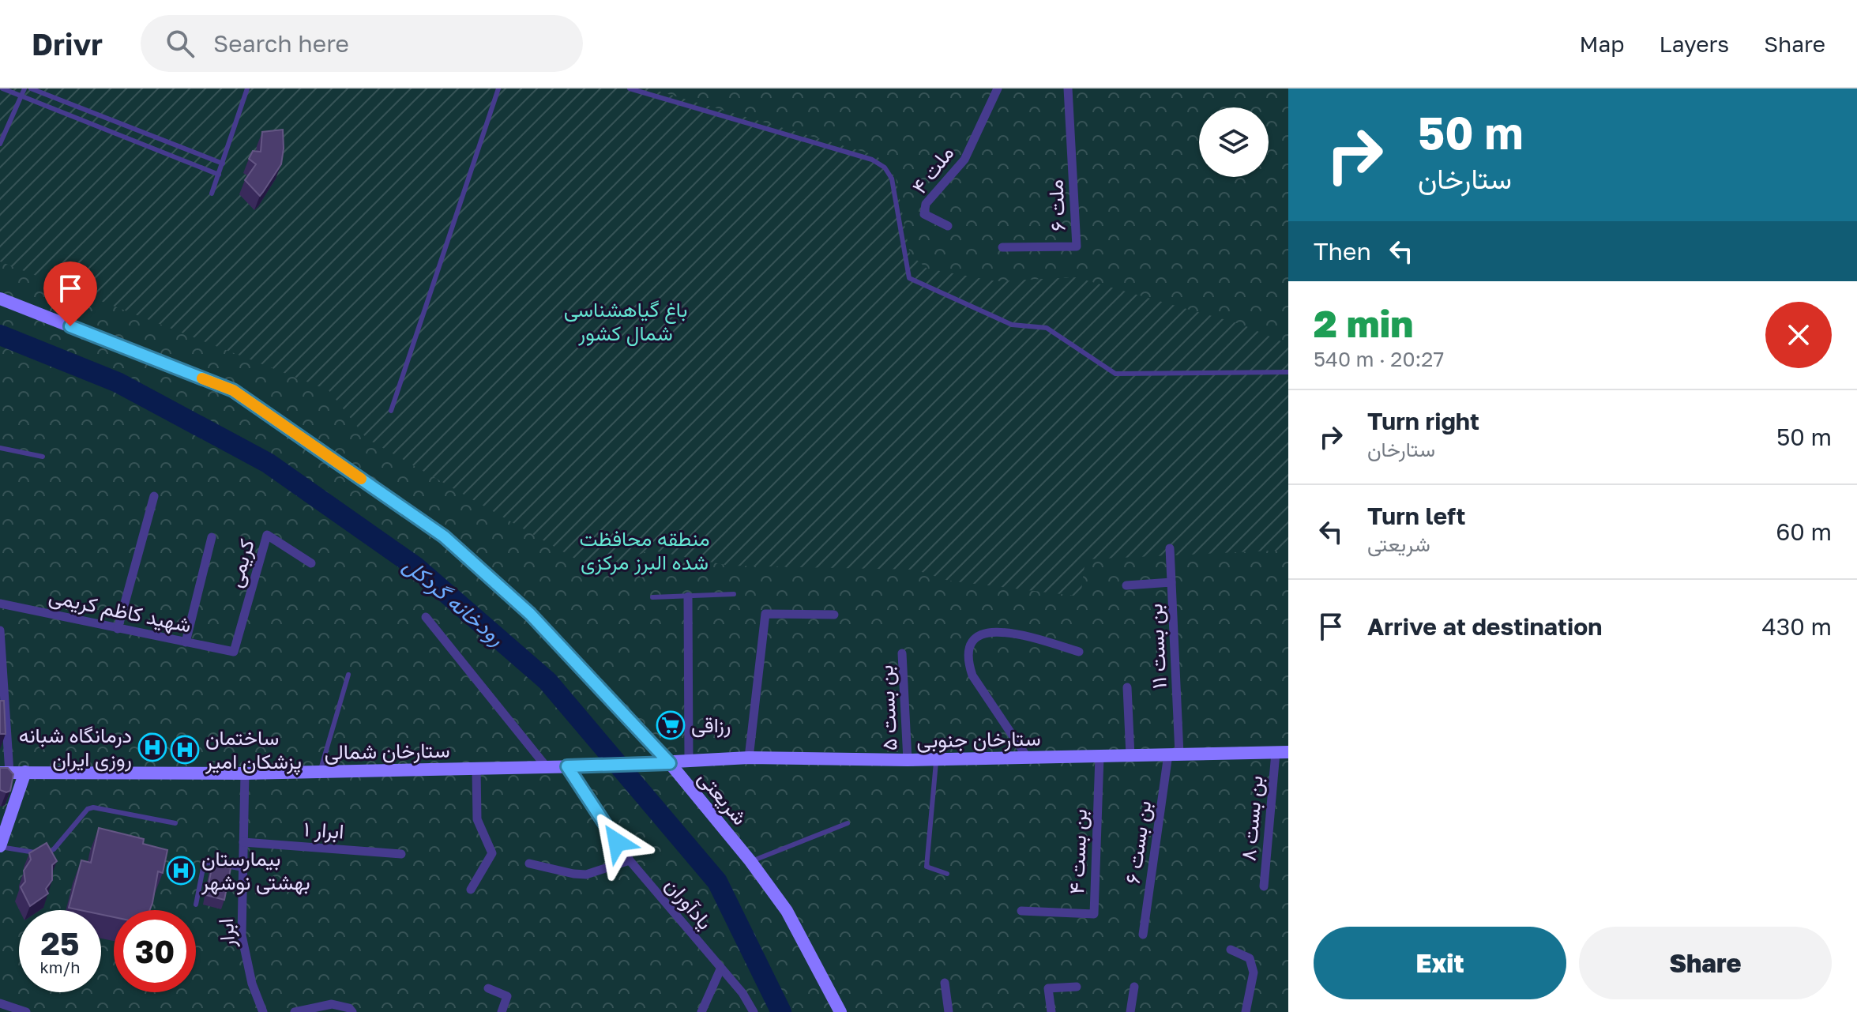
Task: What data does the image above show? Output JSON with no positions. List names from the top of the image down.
{
  "streets": {
    "main road": ["ستارخان جنوبی", "ستارخان شمالی", "شریعتی"],
    "street": [
      "ملت ۴",
      "ملت ۶",
      "کریمی",
      "شهید کاظم کریمی",
      "بن بست ۱۱",
      "بن بست ۵",
      "بن بست ۸",
      "ابرار ۱",
      "بن بست ۶",
      "بن بست ۴",
      "یادآوران",
      "ابرار"
    ]
  },
  "crossings": [
    ["کریمی", "شهید کاظم کریمی"],
    ["بن بست ۱۱", "ستارخان جنوبی"],
    ["بن بست ۱۱", "بن بست ۶"],
    ["بن بست ۵", "ستارخان جنوبی"],
    ["ستارخان جنوبی", "ستارخان شمالی"],
    ["ستارخان جنوبی", "شریعتی"],
    ["ستارخان جنوبی", "بن بست ۸"],
    ["ستارخان جنوبی", "بن بست ۶"],
    ["ستارخان جنوبی", "بن بست ۴"],
    ["ستارخان شمالی", "یادآوران"],
    ["ستارخان شمالی", "ابرار"],
    ["ابرار ۱", "ابرار"]
  ],
  "water": ["رودخانه گردکل"],
  "parks": ["باغ گیاهشناسی شمال کشور", "منطقه محافظت شده البرز مرکزی"],
  "places": {
    "supermarket": ["رزاقی"],
    "hospital": ["درمانگاه شبانه روزی ایران", "ساختمان پزشکان امیر", "بیمارستان بهشتی نوشهر"]
  },
  "page": {
    "header": "Drivr",
    "search": "Search here",
    "nav": ["Map", "Layers", "Share"],
    "turn": ["50 m", "ستارخان"],
    "then": "Then",
    "heading": ["2 min", "540 m · 20:27"],
    "list": [
      {
        "name": "Turn right",
        "note": "ستارخان",
        "value": "50 m"
      },
      {
        "name": "Turn left",
        "note": "شریعتی",
        "value": "60 m"
      },
      {
        "name": "Arrive at destination",
        "value": "430 m"
      }
    ],
    "speed": "25 km/h",
    "limit": "30",
    "buttons": ["Exit", "Share"]
  }
}
